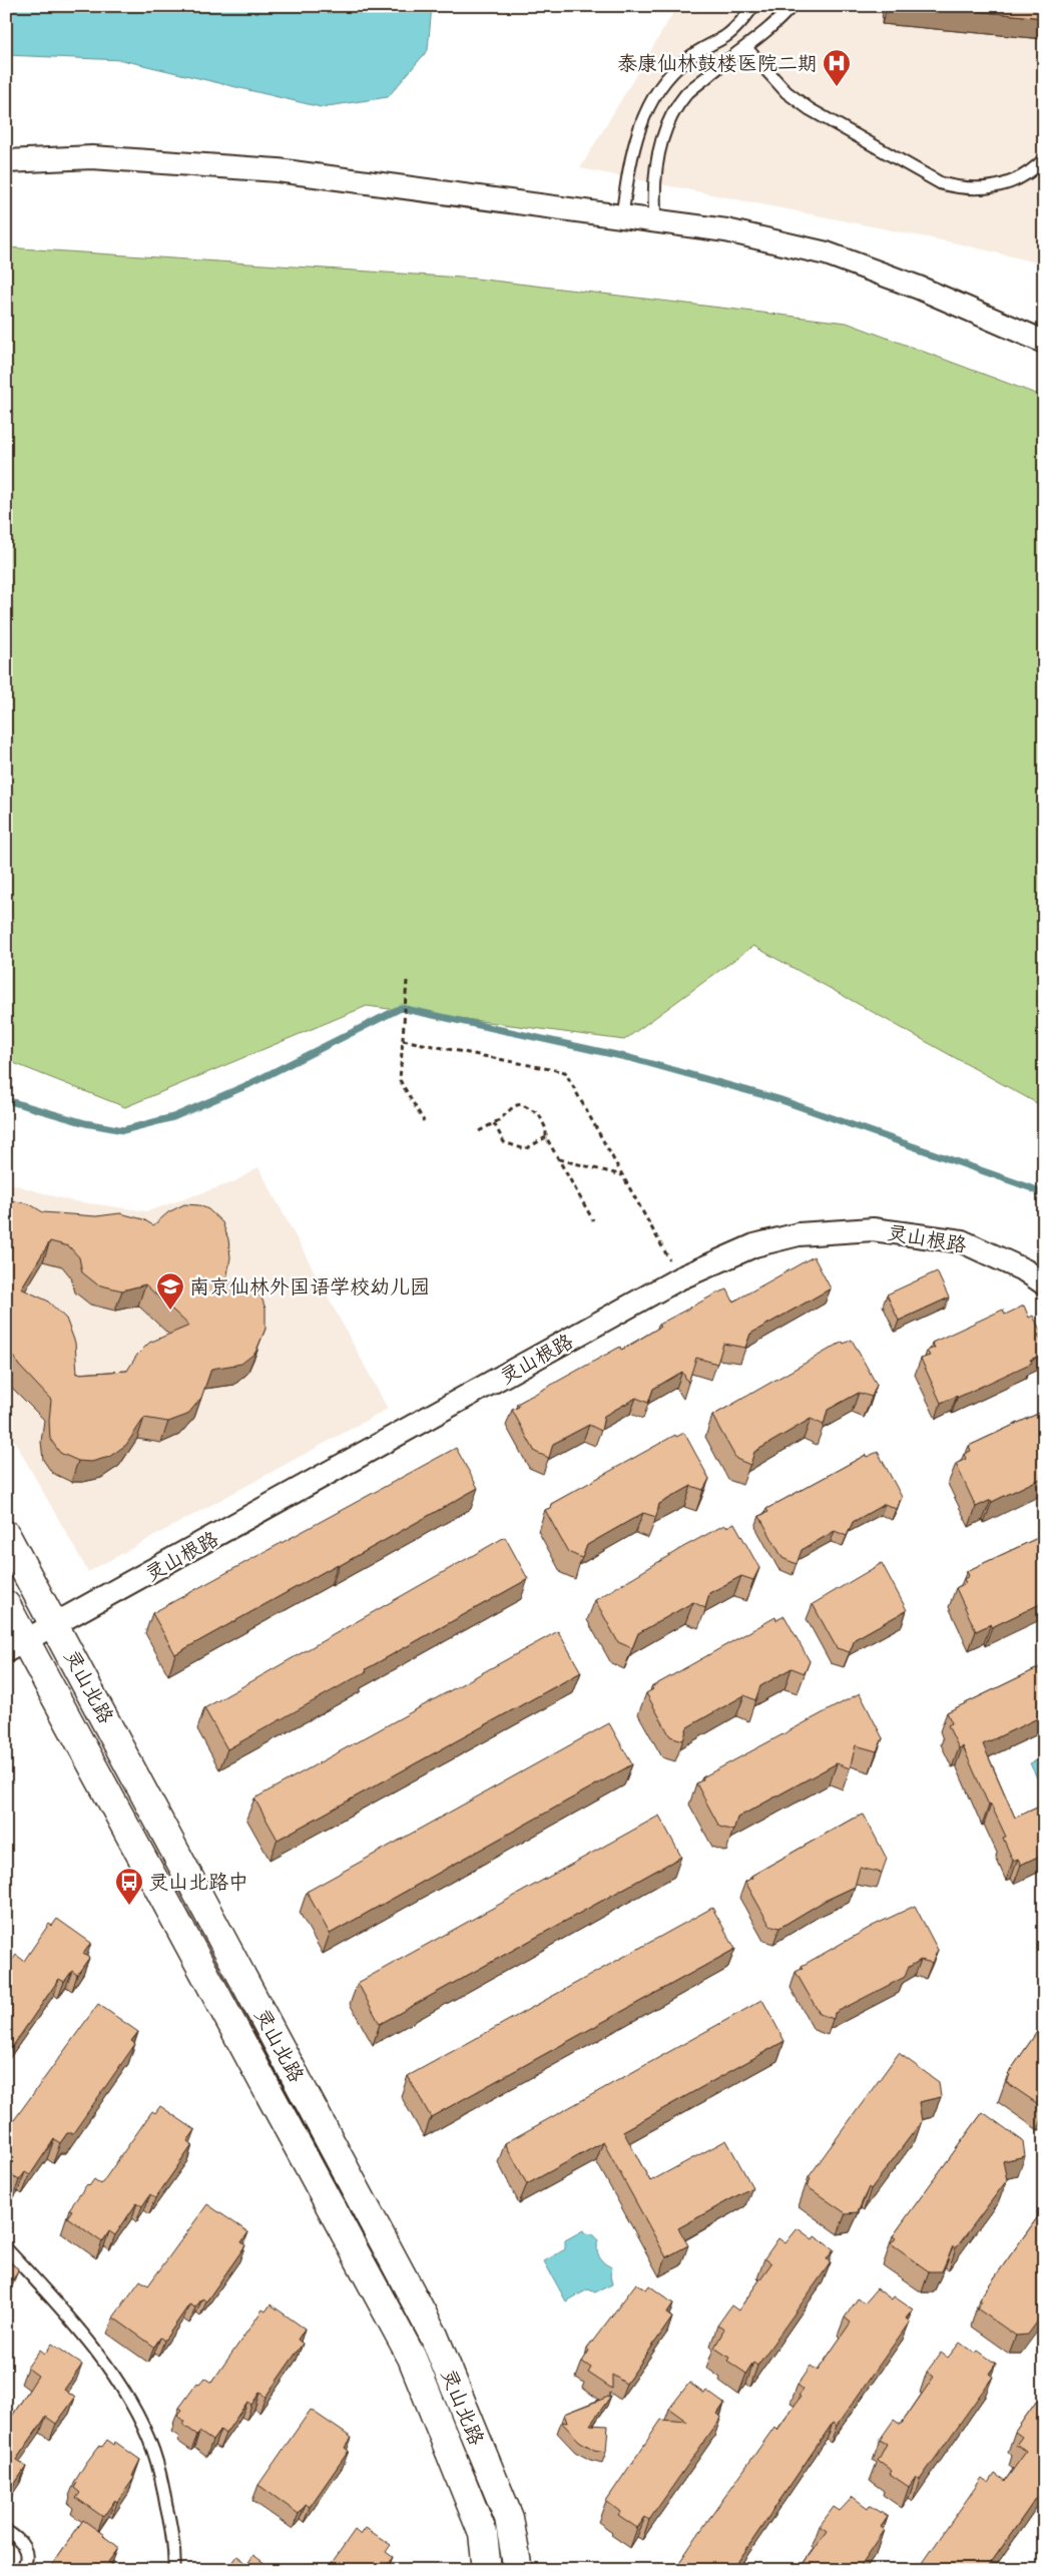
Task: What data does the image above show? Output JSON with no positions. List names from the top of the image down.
{
  "streets": {
    "main road": ["灵山北路"],
    "street": ["灵山根路"]
  },
  "crossings": [
    ["灵山根路", "灵山北路"]
  ],
  "places": {
    "hospital": ["泰康仙林鼓楼医院二期"],
    "school or university": ["南京仙林外国语学校幼儿园"],
    "bus stop": ["灵山北路中"]
  }
}
